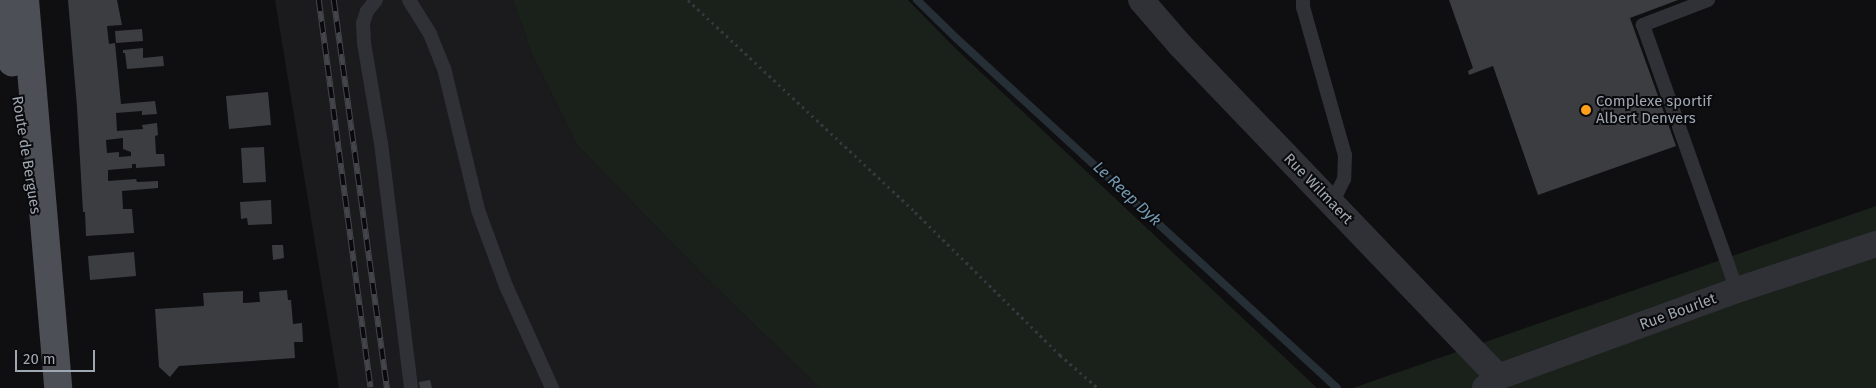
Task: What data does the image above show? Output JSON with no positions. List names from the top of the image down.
{
  "streets": {
    "main road": ["Route de Bergues"],
    "street": ["Rue Wilmaert", "Rue Bourlet"]
  },
  "crossings": [
    ["Rue Wilmaert", "Rue Bourlet"]
  ],
  "water": ["Le Reep Dyk"],
  "places": ["Complexe sportif Albert Denvers"],
  "scale_bar": "20 m"
}
